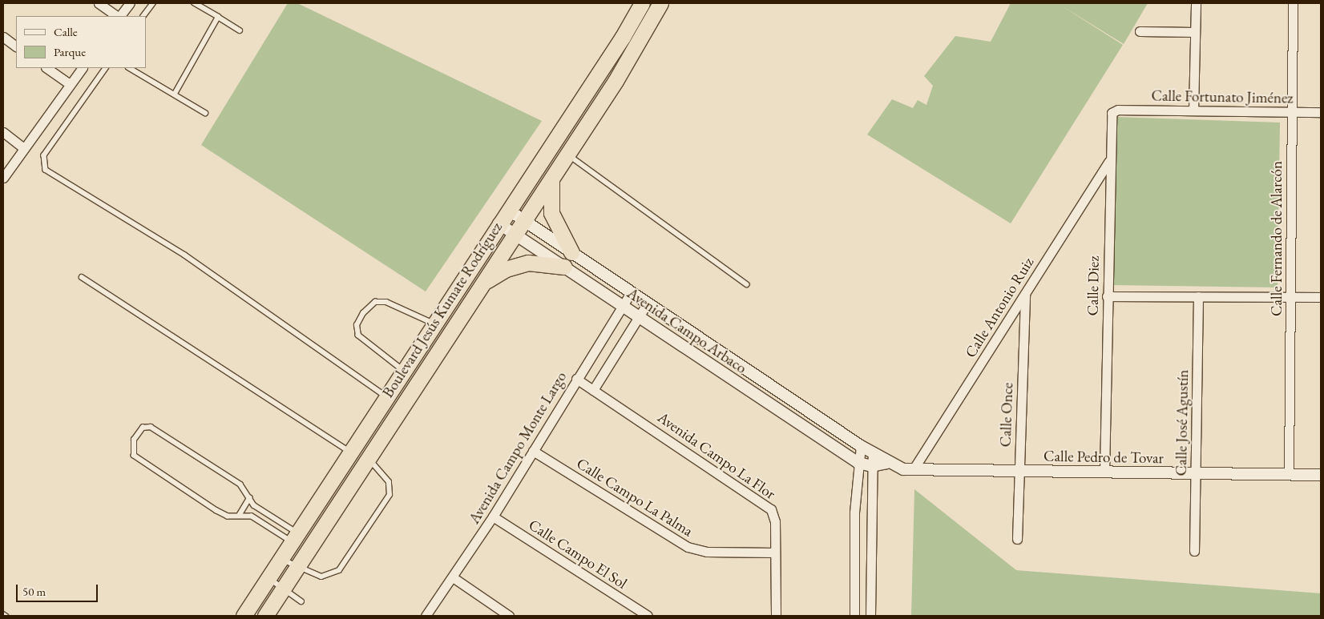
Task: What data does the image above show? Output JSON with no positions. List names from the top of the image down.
{
  "streets": {
    "highway": ["Boulevard Jesús Kumate Rodríguez"],
    "street": [
      "Calle Fortunato Jiménez",
      "Calle Fernando de Alarcón",
      "Calle Diez",
      "Calle Antonio Ruiz",
      "Avenida Campo Arbaco",
      "Calle Once",
      "Calle José Agustín",
      "Avenida Campo Monte Largo",
      "Avenida Campo La Flor",
      "Calle Pedro de Tovar",
      "Calle Campo La Palma",
      "Calle Campo El Sol"
    ]
  },
  "crossings": [
    ["Calle Fortunato Jiménez", "Calle Fernando de Alarcón"],
    ["Calle Fortunato Jiménez", "Calle Diez"],
    ["Calle Fernando de Alarcón", "Calle Pedro de Tovar"],
    ["Calle Diez", "Calle Antonio Ruiz"],
    ["Calle Diez", "Calle Pedro de Tovar"],
    ["Calle Antonio Ruiz", "Calle Once"],
    ["Calle Antonio Ruiz", "Calle Pedro de Tovar"],
    ["Boulevard Jesús Kumate Rodríguez", "Avenida Campo Arbaco"],
    ["Avenida Campo Arbaco", "Avenida Campo Monte Largo"],
    ["Avenida Campo Arbaco", "Calle Pedro de Tovar"],
    ["Calle Once", "Calle Pedro de Tovar"],
    ["Calle José Agustín", "Calle Pedro de Tovar"],
    ["Avenida Campo Monte Largo", "Avenida Campo La Flor"],
    ["Avenida Campo Monte Largo", "Calle Campo La Palma"],
    ["Avenida Campo Monte Largo", "Calle Campo El Sol"],
    ["Avenida Campo La Flor", "Calle Campo La Palma"]
  ],
  "legend": ["Calle", "Parque"],
  "scale_bar": "50 m"
}
